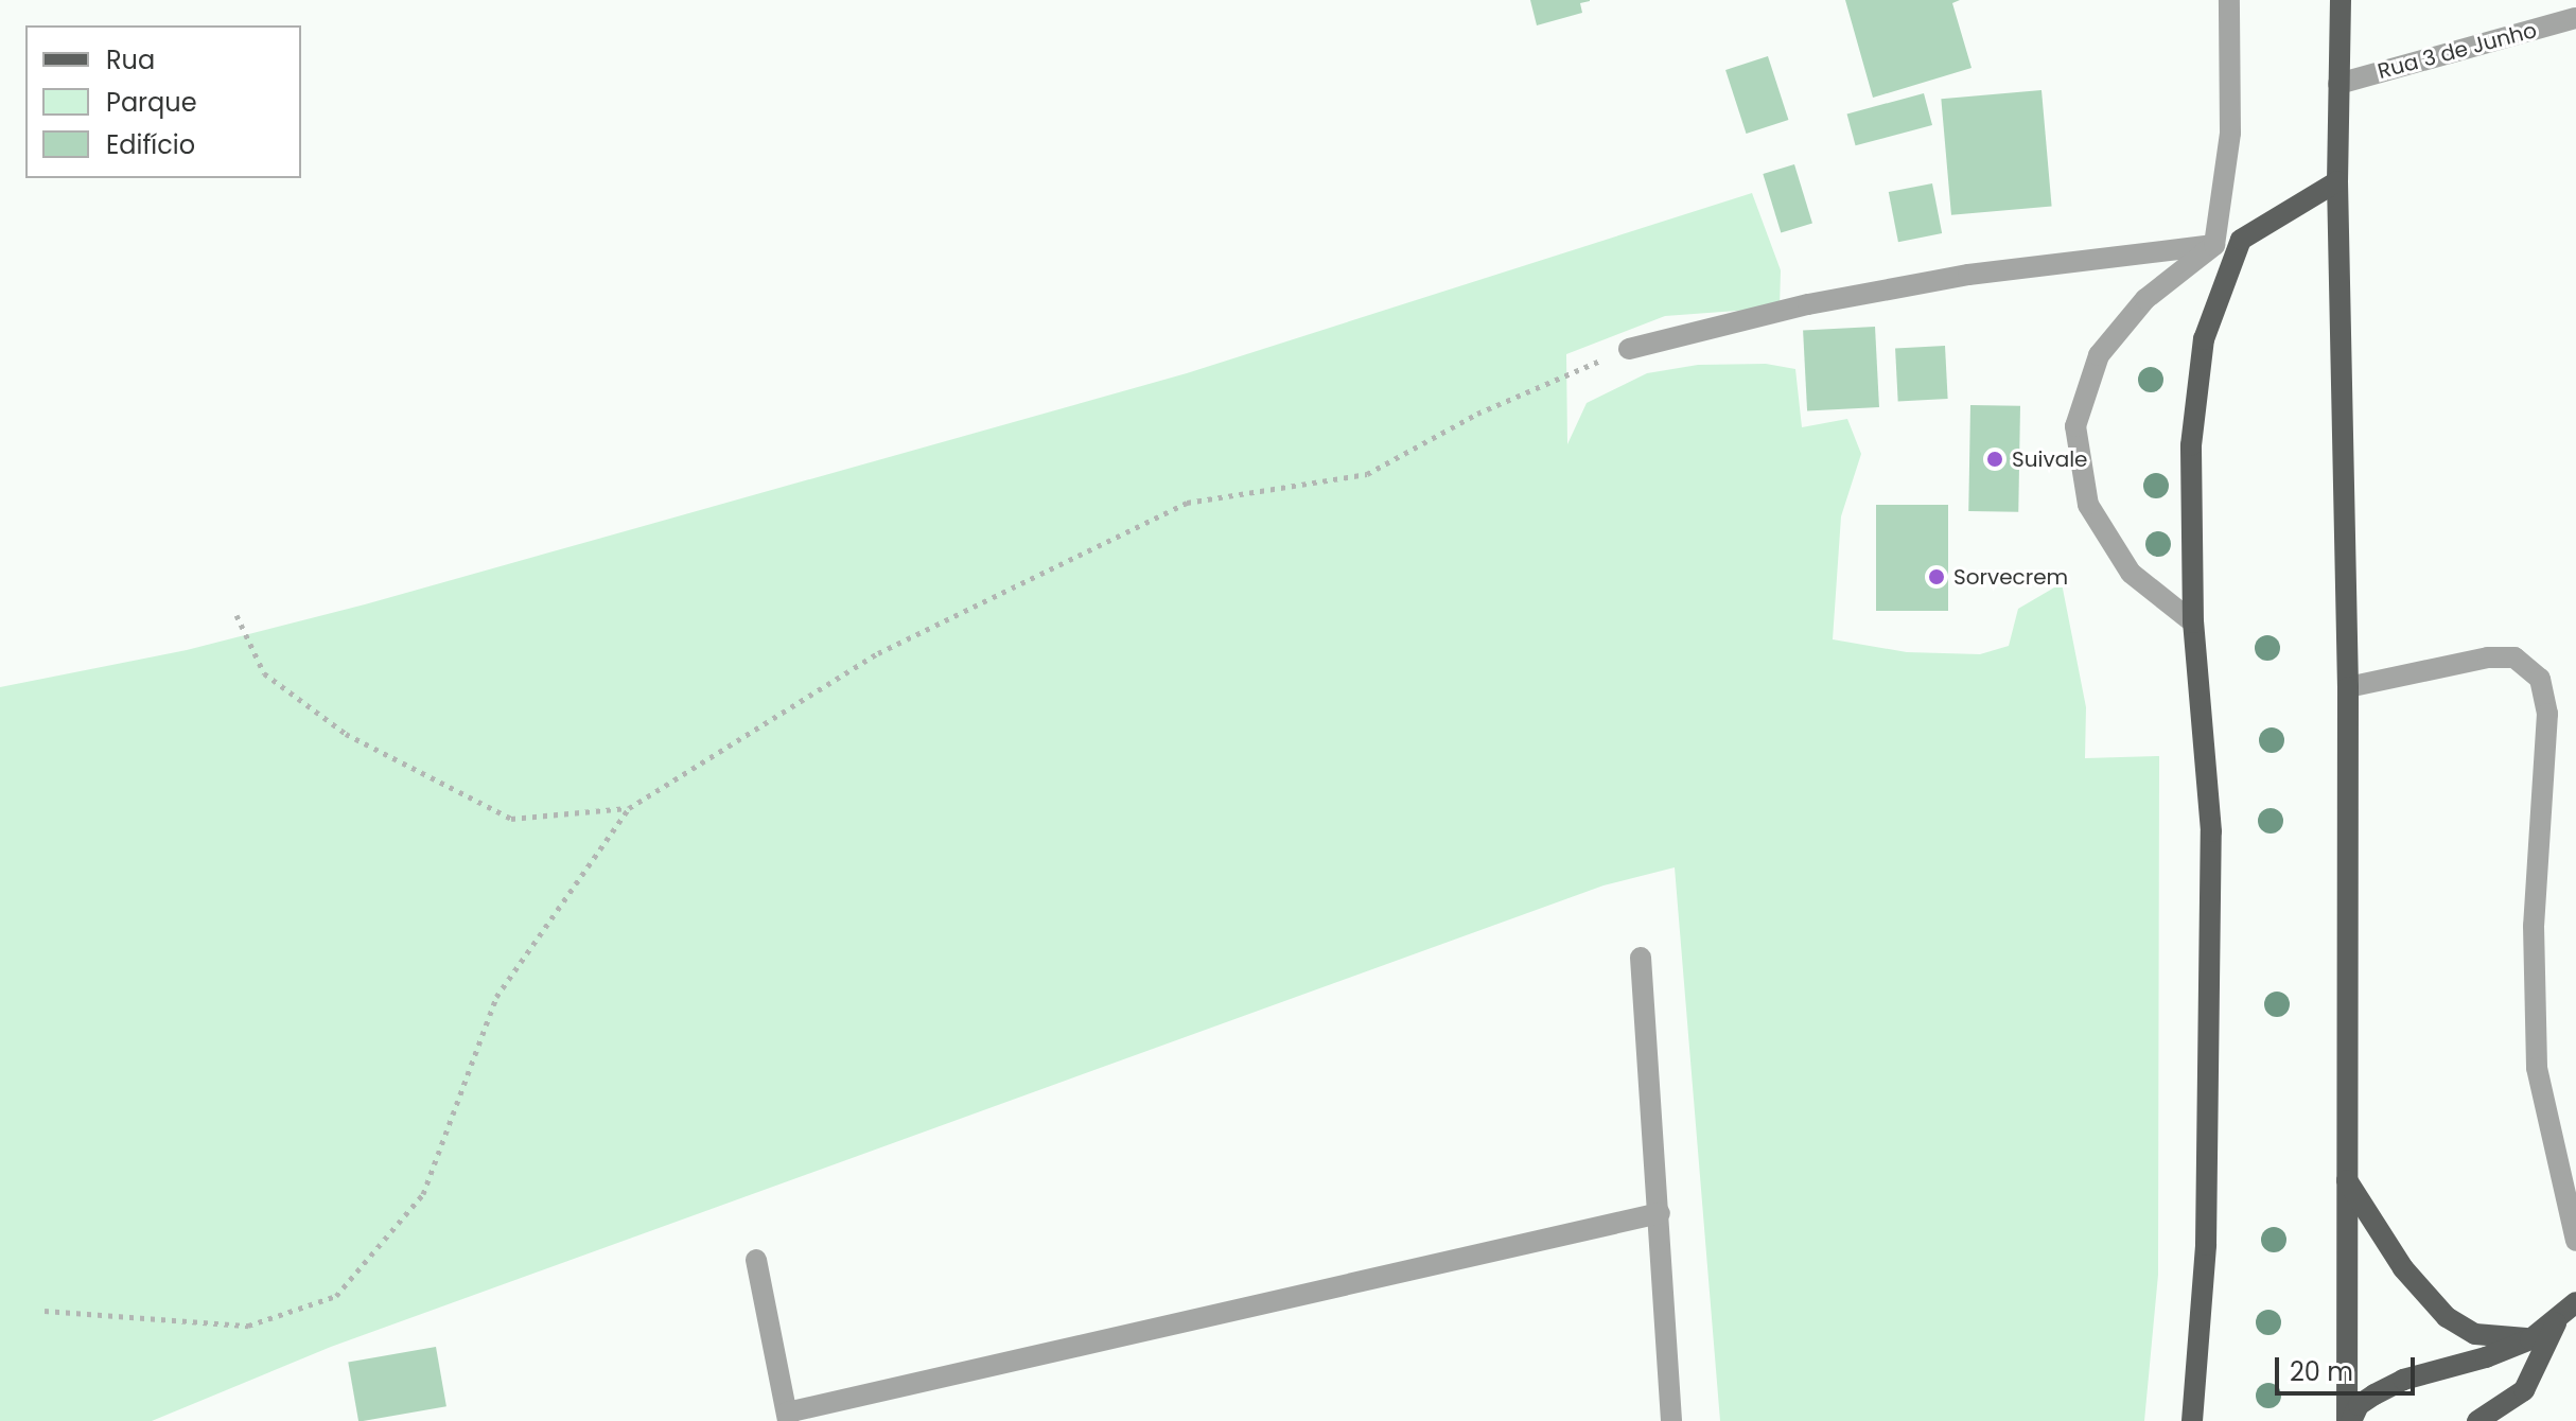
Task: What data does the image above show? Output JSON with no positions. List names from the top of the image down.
{
  "streets": {
    "street": ["Rua 3 de Junho"]
  },
  "places": ["Suivale", "Sorvecrem"],
  "legend": ["Rua", "Parque", "Edifício"],
  "scale_bar": "20 m"
}
